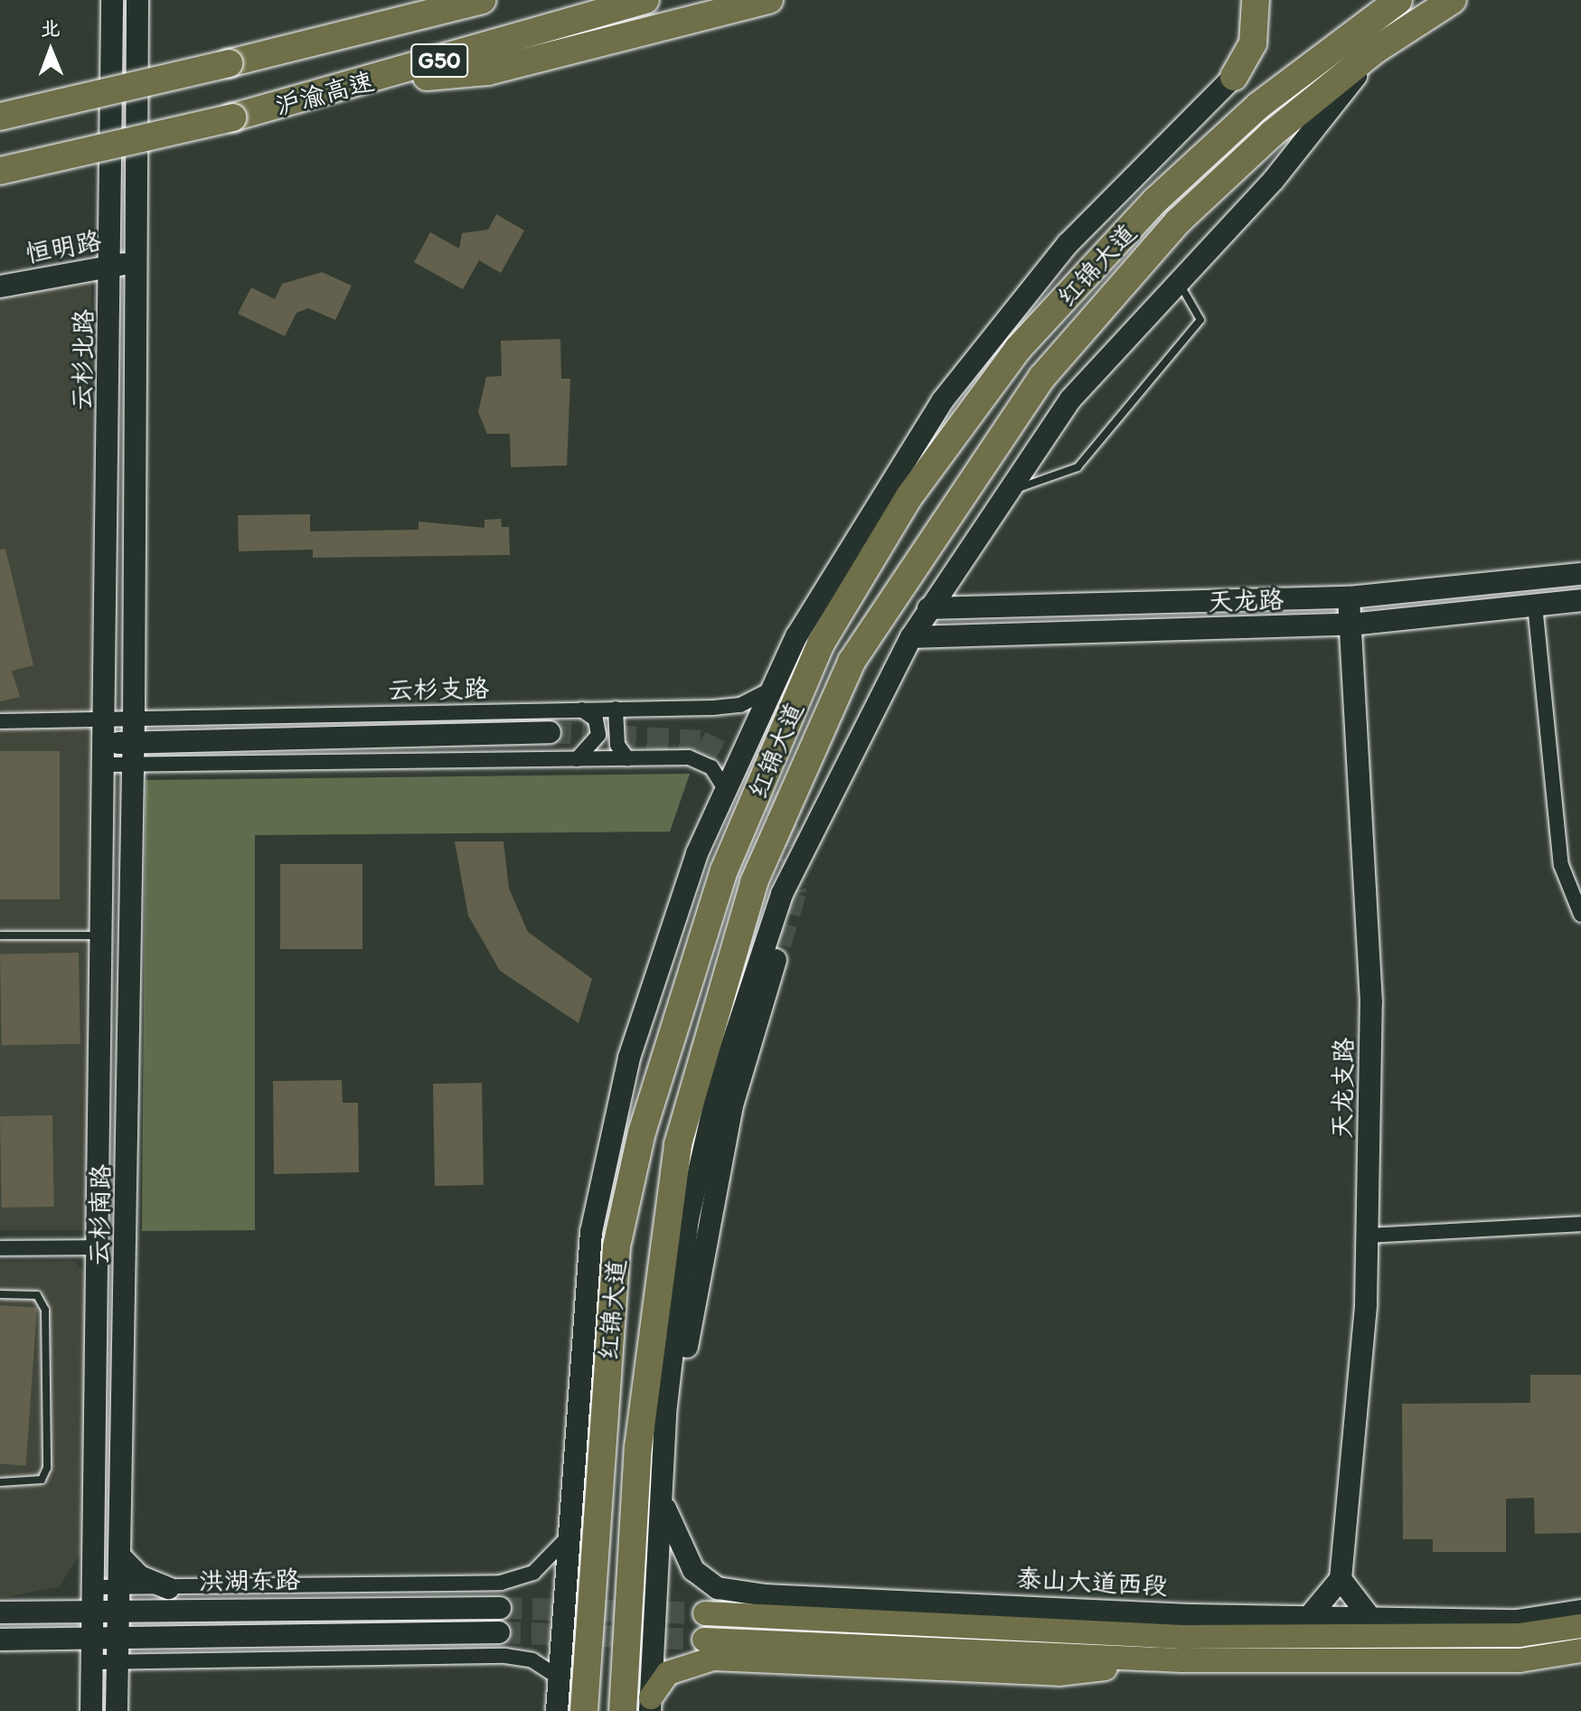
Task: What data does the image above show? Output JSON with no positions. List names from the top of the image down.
{
  "streets": {
    "highway": ["G50", "沪渝高速", "红锦大道"],
    "main road": [
      "恒明路",
      "云杉北路",
      "天龙路",
      "天龙支路",
      "云杉南路",
      "洪湖东路",
      "泰山大道西段"
    ],
    "street": ["云杉支路"]
  },
  "crossings": [
    ["恒明路", "云杉北路"],
    ["红锦大道", "天龙路"],
    ["红锦大道", "云杉支路"],
    ["红锦大道", "洪湖东路"],
    ["红锦大道", "泰山大道西段"],
    ["云杉北路", "云杉支路"],
    ["云杉北路", "云杉南路"],
    ["天龙路", "天龙支路"],
    ["云杉支路", "云杉南路"],
    ["云杉南路", "洪湖东路"]
  ],
  "north": "top"
}
